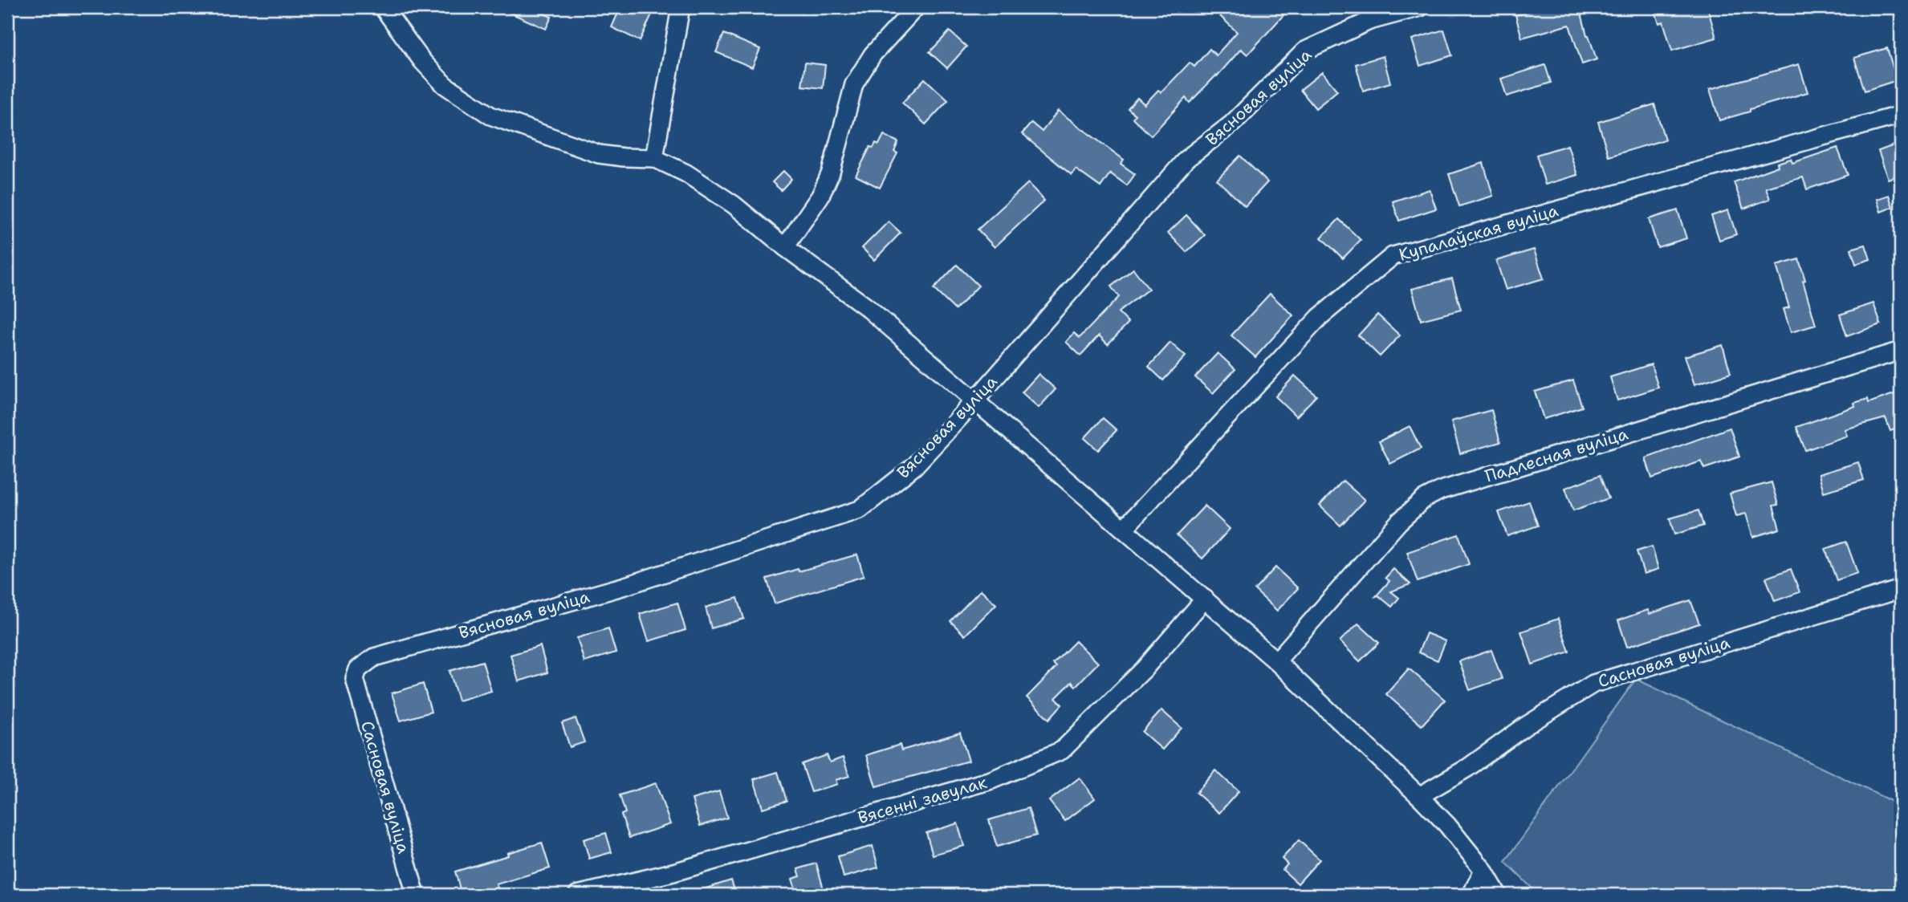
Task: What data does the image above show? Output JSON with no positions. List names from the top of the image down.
{
  "streets": {
    "street": [
      "Вясновая вуліца",
      "Купалаўская вуліца",
      "Падлесная вуліца",
      "Сасновая вуліца",
      "Вясенні завулак"
    ]
  },
  "crossings": [
    ["Вясновая вуліца", "Сасновая вуліца"]
  ]
}
